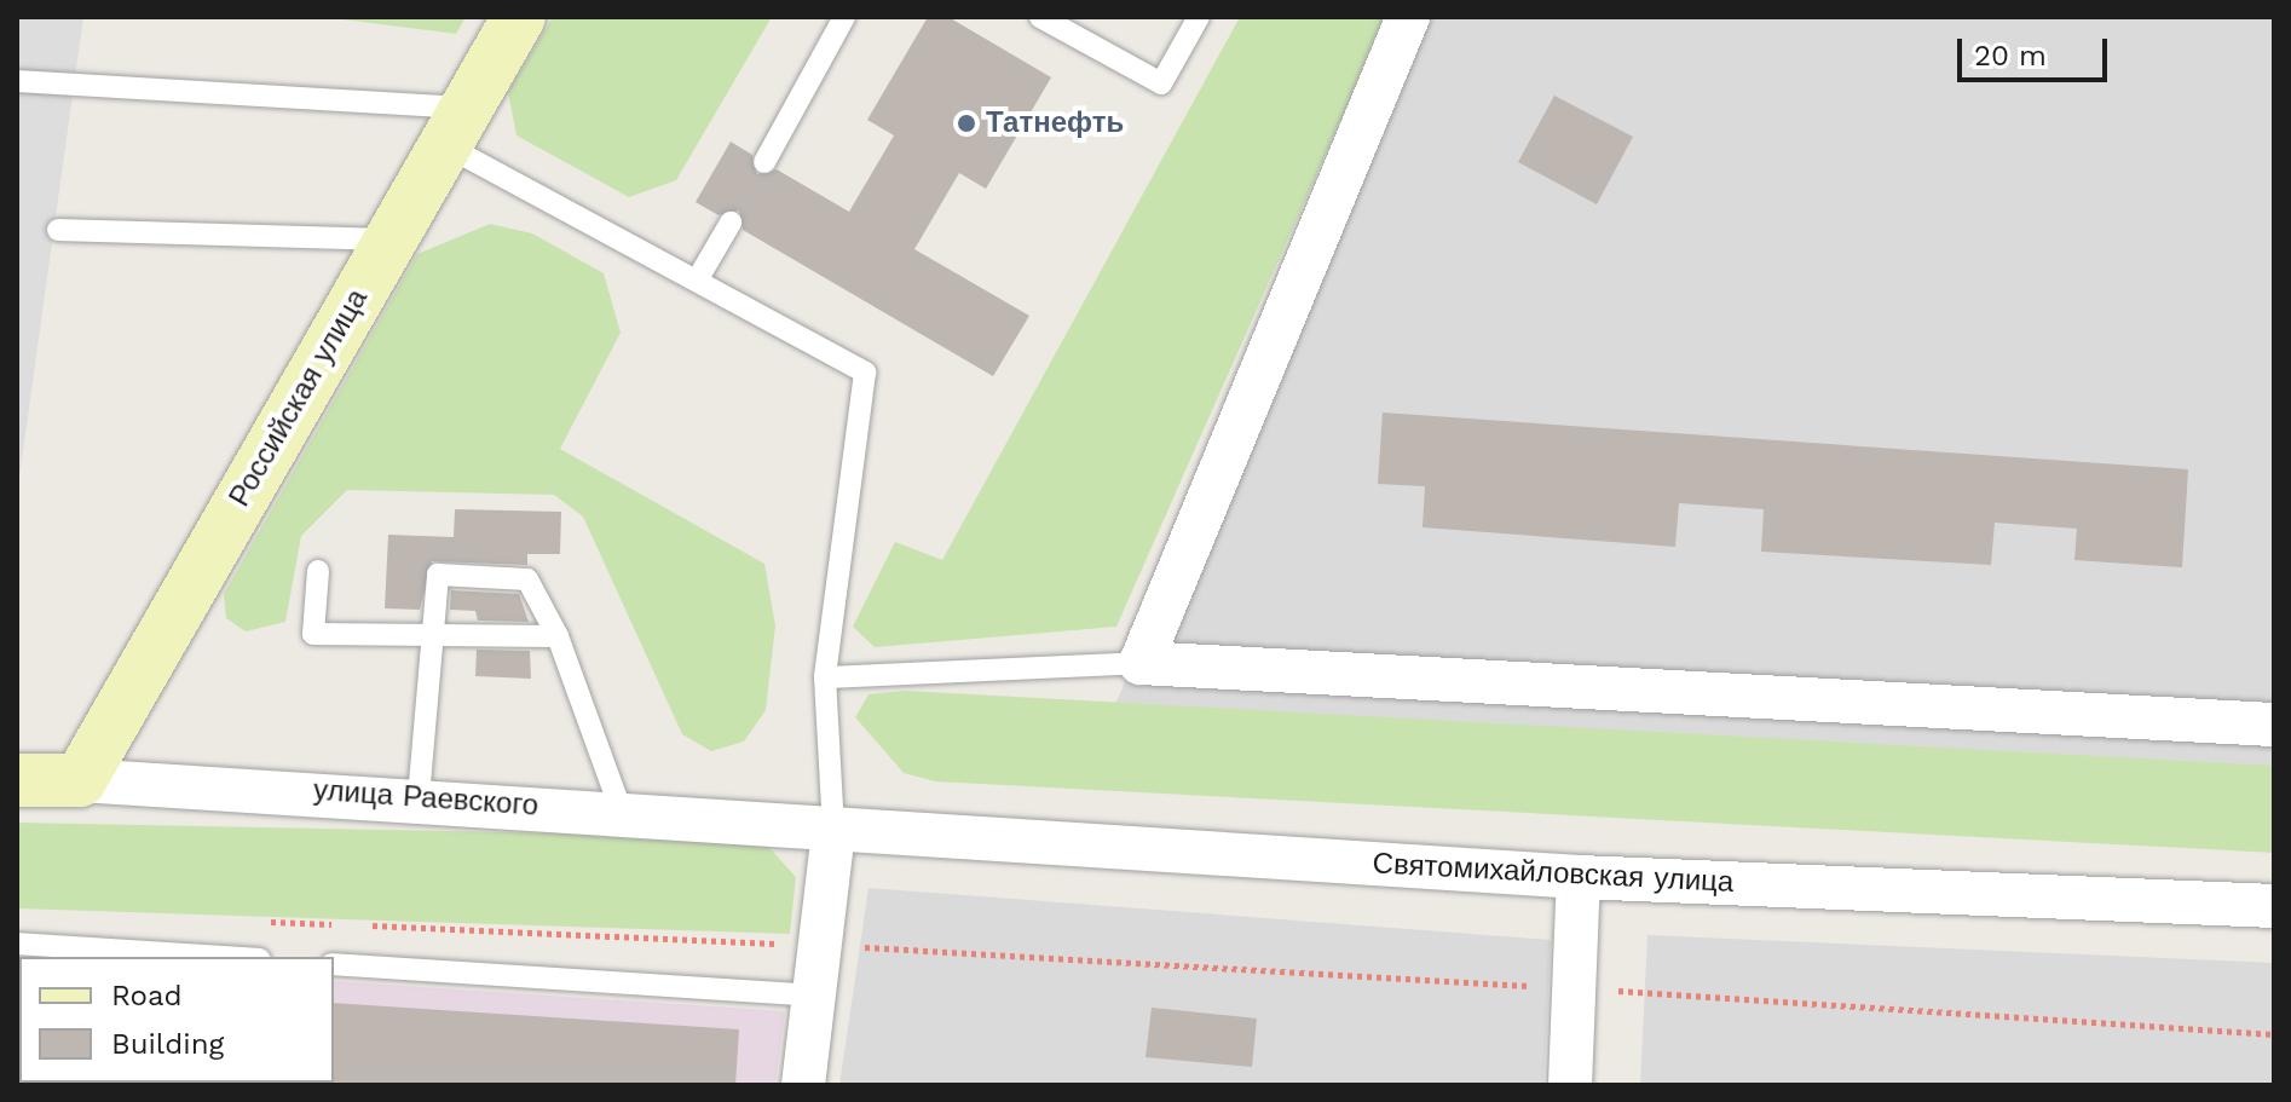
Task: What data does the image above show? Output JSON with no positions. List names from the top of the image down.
{
  "streets": {
    "main road": ["Российская улица", "улица Раевского"],
    "street": ["Святомихайловская улица"]
  },
  "crossings": [
    ["Российская улица", "улица Раевского"],
    ["улица Раевского", "Святомихайловская улица"]
  ],
  "places": ["Татнефть"],
  "legend": ["Road", "Building"],
  "scale_bar": "20 m"
}
